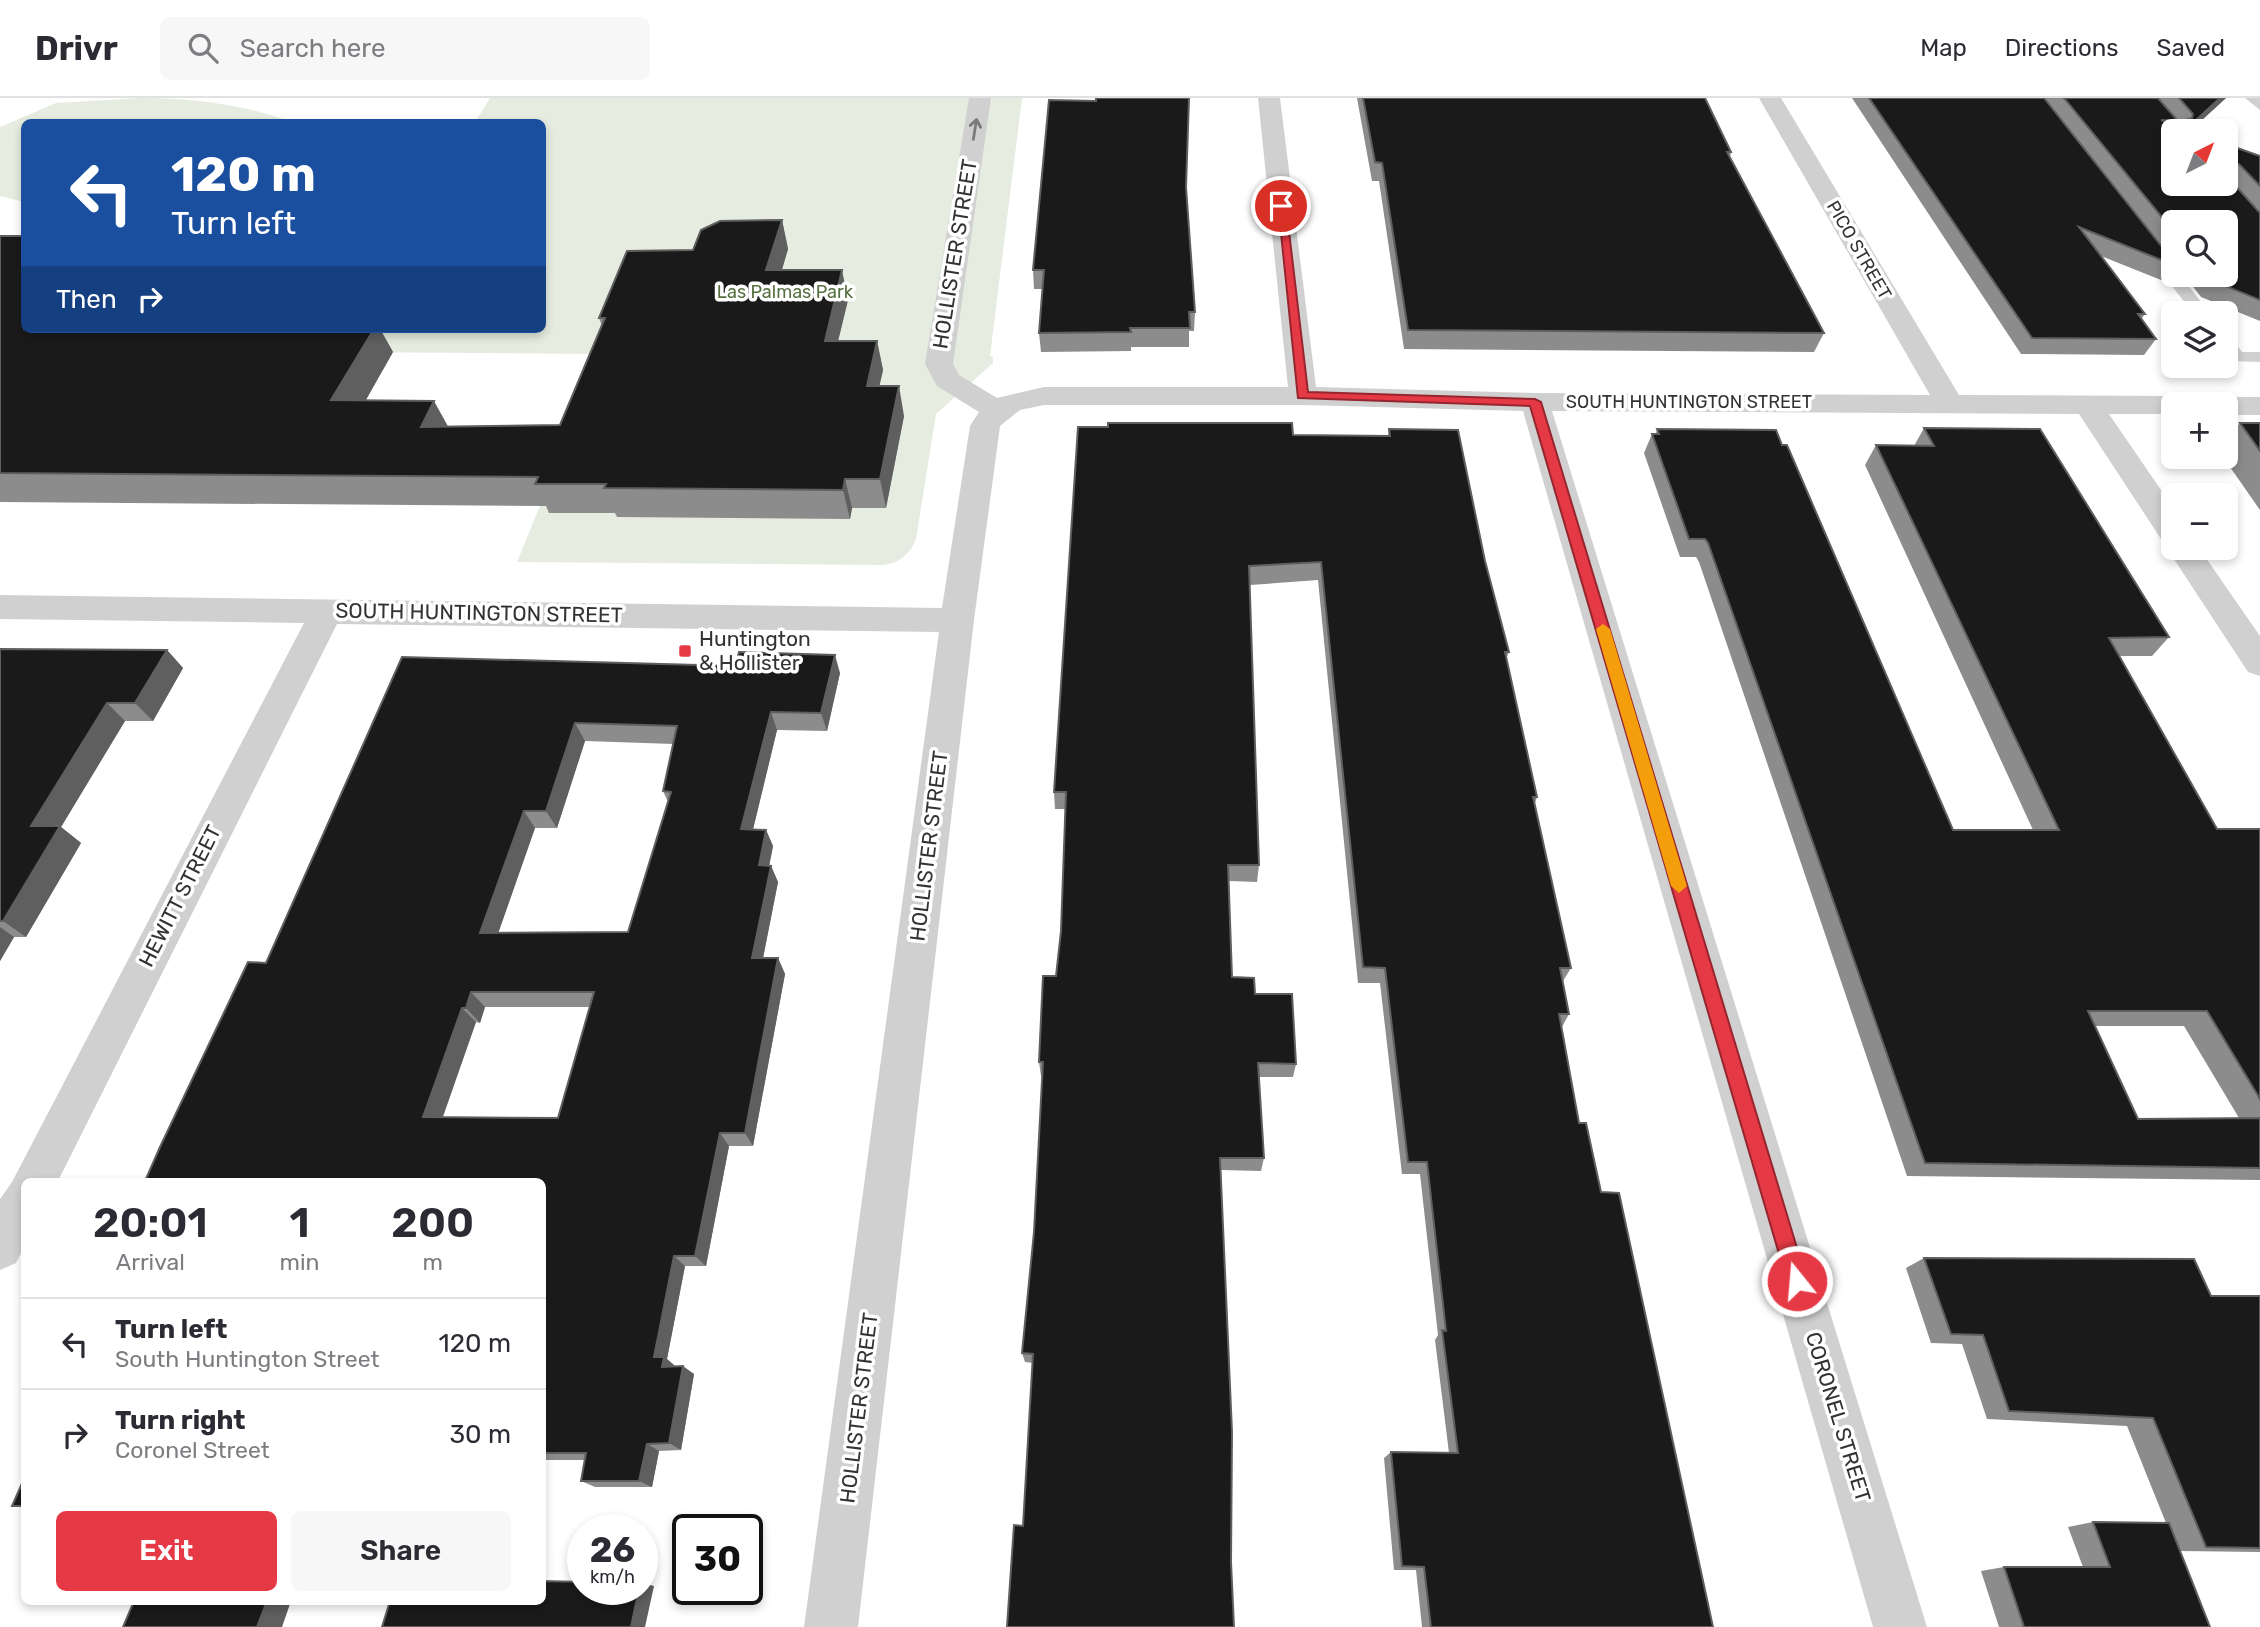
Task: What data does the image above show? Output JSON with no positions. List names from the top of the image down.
{
  "streets": {
    "street": [
      "PICO STREET",
      "HOLLISTER STREET",
      "SOUTH HUNTINGTON STREET",
      "HEWITT STREET",
      "CORONEL STREET"
    ]
  },
  "crossings": [
    ["PICO STREET", "SOUTH HUNTINGTON STREET"],
    ["HOLLISTER STREET", "SOUTH HUNTINGTON STREET"],
    ["SOUTH HUNTINGTON STREET", "HEWITT STREET"],
    ["SOUTH HUNTINGTON STREET", "CORONEL STREET"]
  ],
  "parks": ["Las Palmas Park"],
  "places": {
    "transit": ["Huntington & Hollister"]
  },
  "north": "top right",
  "page": {
    "header": "Drivr",
    "search": "Search here",
    "nav": ["Map", "Directions", "Saved"],
    "map_buttons": ["+", "−"],
    "turn": ["120 m", "Turn left"],
    "then": "Then",
    "eta": [
      "20:01",
      "Arrival",
      "1",
      "min",
      "200",
      "m"
    ],
    "list": [
      {
        "name": "Turn left",
        "note": "South Huntington Street",
        "value": "120 m"
      },
      {
        "name": "Turn right",
        "note": "Coronel Street",
        "value": "30 m"
      }
    ],
    "buttons": ["Exit", "Share"],
    "speed": "26 km/h",
    "limit": "30"
  }
}
